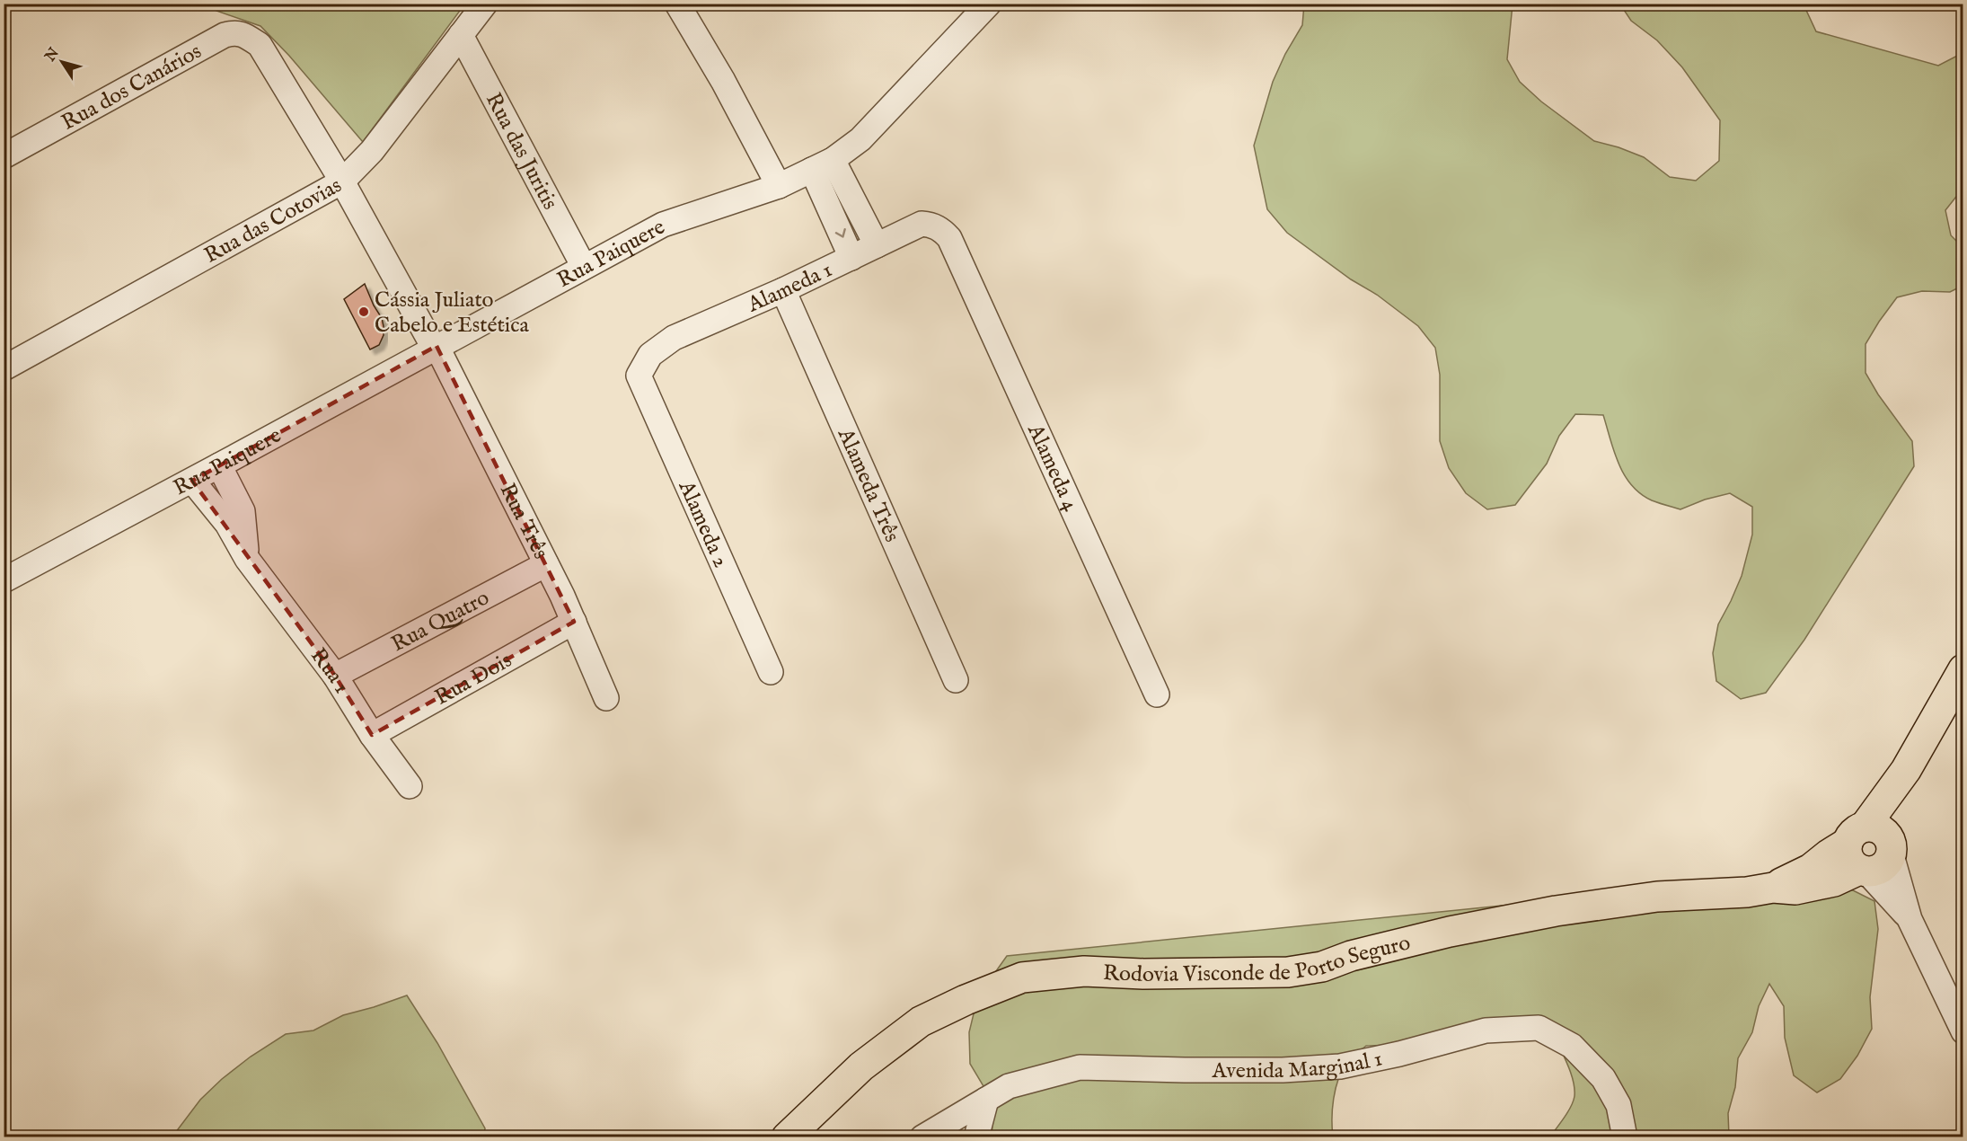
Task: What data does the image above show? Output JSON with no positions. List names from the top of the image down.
{
  "streets": {
    "main road": ["Rodovia Visconde de Porto Seguro"],
    "street": [
      "Rua dos Canários",
      "Rua das Juritis",
      "Rua das Cotovias",
      "Rua Paiquere",
      "Alameda 1",
      "Alameda 4",
      "Alameda Três",
      "Rua Três",
      "Alameda 2",
      "Rua Quatro",
      "Rua 1",
      "Rua Dois",
      "Avenida Marginal 1"
    ]
  },
  "crossings": [
    ["Rua dos Canários", "Rua Três"],
    ["Rua das Juritis", "Rua das Cotovias"],
    ["Rua das Juritis", "Rua Paiquere"],
    ["Rua das Cotovias", "Rua Três"],
    ["Rua Paiquere", "Rua Três"],
    ["Rua Paiquere", "Rua 1"],
    ["Alameda 1", "Alameda 4"],
    ["Alameda 1", "Alameda Três"],
    ["Alameda 1", "Alameda 2"],
    ["Rua Três", "Rua Quatro"],
    ["Rua Três", "Rua Dois"],
    ["Rua Quatro", "Rua 1"],
    ["Rua 1", "Rua Dois"]
  ],
  "places": ["Cássia Juliato Cabelo e Estética"],
  "north": "top left"
}
